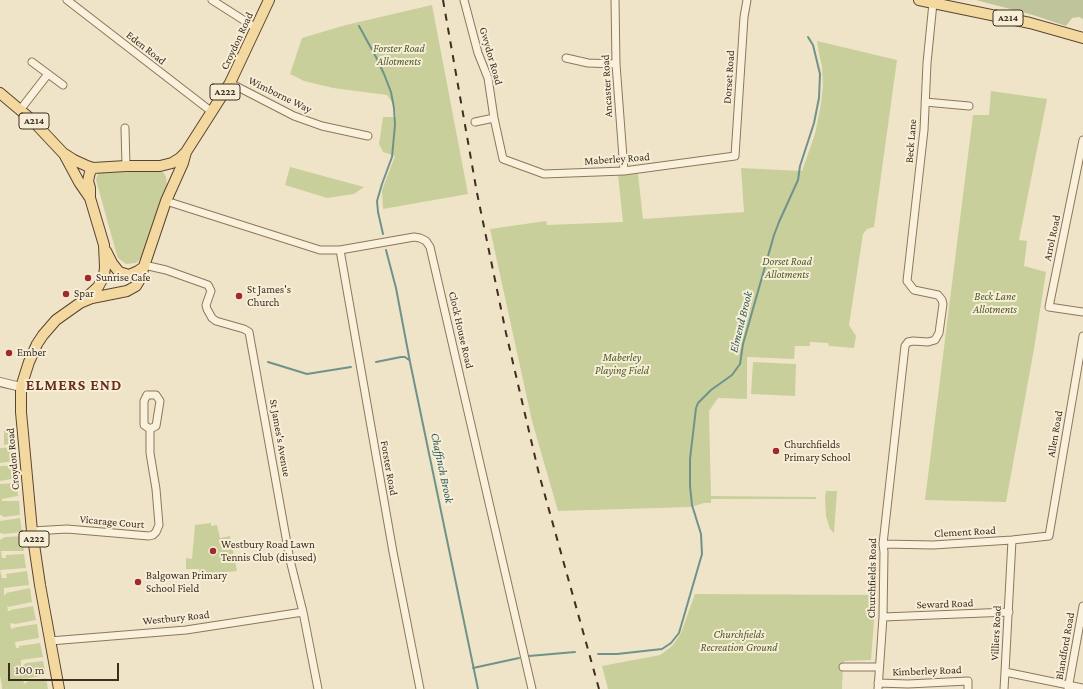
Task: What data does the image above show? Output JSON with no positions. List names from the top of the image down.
{
  "streets": {
    "main road": ["A214", "Croydon Road", "A222"],
    "street": [
      "Eden Road",
      "Gwydor Road",
      "Dorset Road",
      "Ancaster Road",
      "Wimborne Way",
      "Beck Lane",
      "Maberley Road",
      "Arrol Road",
      "Clock House Road",
      "Allen Road",
      "St James's Avenue",
      "Forster Road",
      "Vicarage Court",
      "Clement Road",
      "Churchfields Road",
      "Seward Road",
      "Westbury Road",
      "Villiers Road",
      "Blandford Road",
      "Kimberley Road"
    ]
  },
  "crossings": [
    ["A214", "Beck Lane"],
    ["Croydon Road", "Eden Road"],
    ["Croydon Road", "Wimborne Way"],
    ["Croydon Road", "Clock House Road"],
    ["Croydon Road", "St James's Avenue"],
    ["Croydon Road", "Vicarage Court"],
    ["Croydon Road", "Westbury Road"],
    ["Gwydor Road", "Maberley Road"],
    ["Dorset Road", "Maberley Road"],
    ["Ancaster Road", "Maberley Road"],
    ["Beck Lane", "Churchfields Road"],
    ["Clock House Road", "Forster Road"],
    ["Allen Road", "Clement Road"],
    ["St James's Avenue", "Westbury Road"],
    ["Clement Road", "Churchfields Road"],
    ["Clement Road", "Villiers Road"],
    ["Churchfields Road", "Seward Road"],
    ["Churchfields Road", "Kimberley Road"],
    ["Seward Road", "Villiers Road"],
    ["Villiers Road", "Blandford Road"]
  ],
  "districts": ["ELMERS END"],
  "water": ["Elmend Brook", "Chaffinch Brook"],
  "parks": [
    "Forster Road Allotments",
    "Dorset Road Allotments",
    "Beck Lane Allotments",
    "Maberley Playing Field",
    "Churchfields Recreation Ground"
  ],
  "places": [
    "Sunrise Cafe",
    "Spar",
    "St James's Church",
    "Ember",
    "Churchfields Primary School",
    "Westbury Road Lawn Tennis Club (disused)",
    "Balgowan Primary School Field"
  ],
  "scale_bar": "100 m"
}
